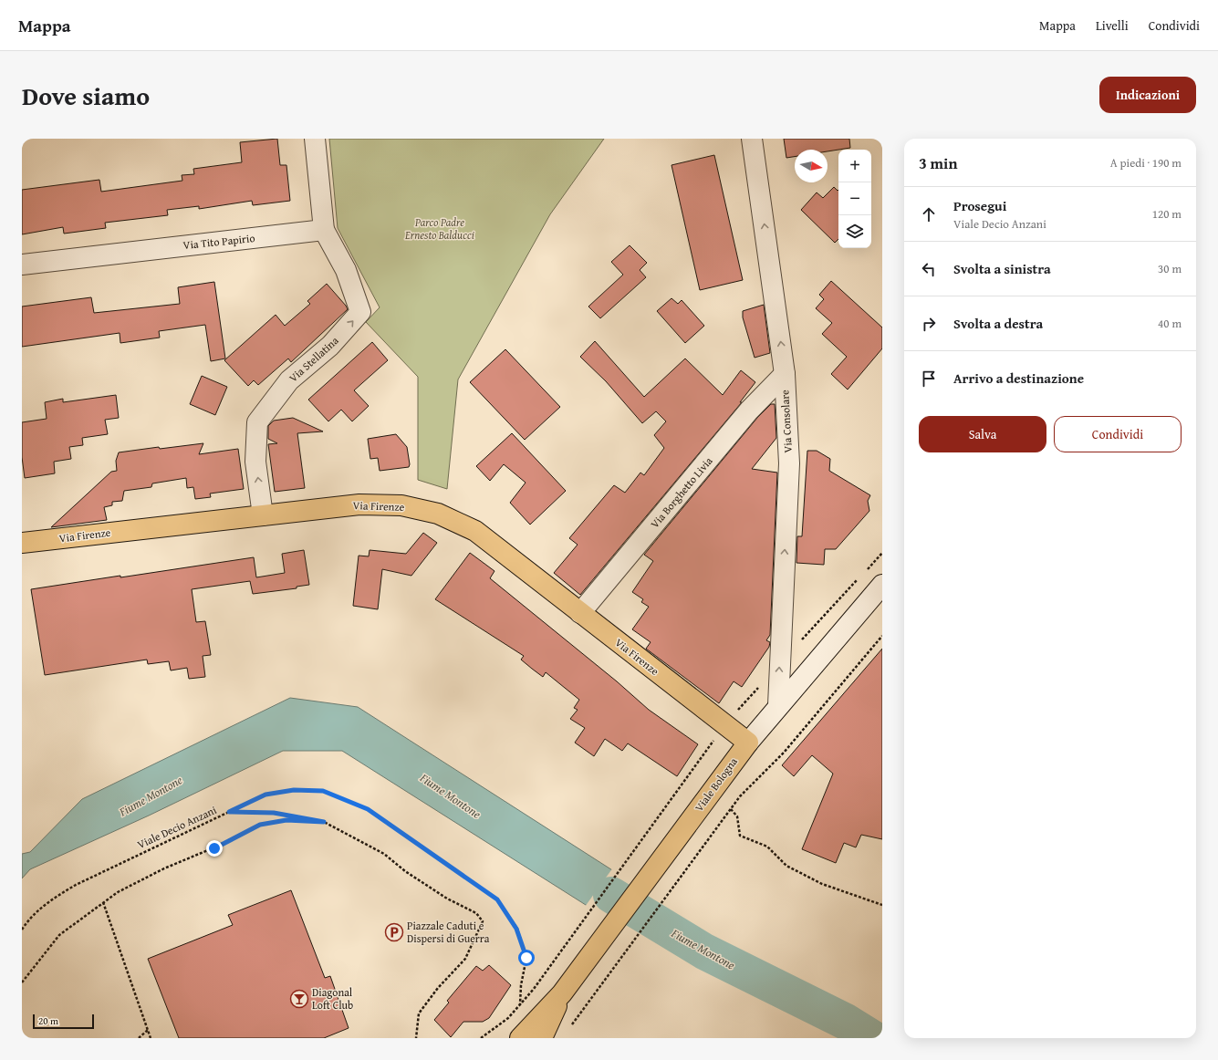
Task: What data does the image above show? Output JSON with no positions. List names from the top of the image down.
{
  "streets": {
    "main road": ["Via Firenze", "Viale Bologna"],
    "street": [
      "Via Tito Papirio",
      "Via Stellatina",
      "Via Consolare",
      "Via Borghetto Livia"
    ],
    "path": ["Viale Decio Anzani"]
  },
  "crossings": [
    ["Via Tito Papirio", "Via Stellatina"],
    ["Via Stellatina", "Via Firenze"],
    ["Via Consolare", "Via Borghetto Livia"],
    ["Via Consolare", "Viale Bologna"],
    ["Via Borghetto Livia", "Via Firenze"],
    ["Via Firenze", "Viale Bologna"]
  ],
  "one_way": ["Via Stellatina", "Via Consolare"],
  "water": ["Fiume Montone"],
  "parks": ["Parco Padre Ernesto Balducci"],
  "places": {
    "parking": ["Piazzale Caduti e Dispersi di Guerra"],
    "bar": ["Diagonal Loft Club"]
  },
  "scale_bar": "20 m",
  "north": "right",
  "page": {
    "header": "Mappa",
    "nav": ["Mappa", "Livelli", "Condividi"],
    "title": "Dove siamo",
    "buttons": [
      "Indicazioni",
      ["Salva", "Condividi"]
    ],
    "heading": ["3 min", "A piedi · 190 m"],
    "map_buttons": ["+", "−"],
    "list": [
      ["Prosegui", "Viale Decio Anzani", "120 m"],
      ["Svolta a sinistra", "30 m"],
      ["Svolta a destra", "40 m"],
      "Arrivo a destinazione"
    ],
    "scale": "20 m"
  }
}
